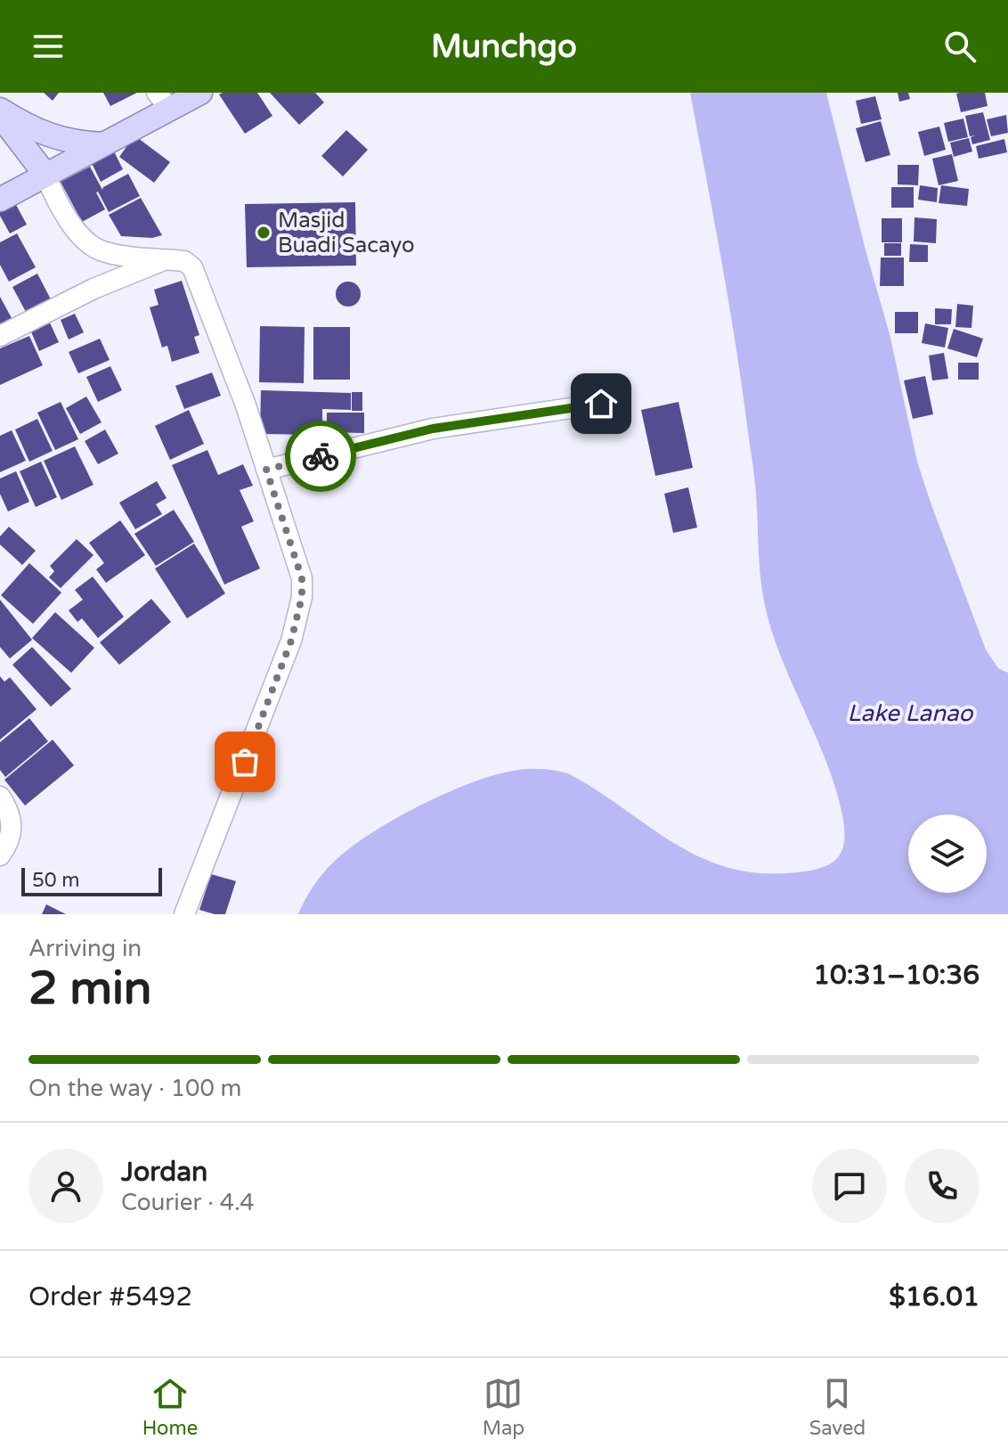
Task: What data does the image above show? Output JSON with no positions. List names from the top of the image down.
{
  "water": ["Lake Lanao"],
  "places": ["Masjid Buadi Sacayo"],
  "scale_bar": "50 m",
  "page": {
    "header": "Munchgo",
    "scale": "50 m",
    "heading": ["2 min", "Arriving in", "10:31–10:36"],
    "panel": [
      "Jordan",
      "Courier · 4.4",
      "Order #5492",
      "$16.01"
    ],
    "bar": "On the way · 100 m",
    "tabs": ["Home", "Map", "Saved"]
  }
}
